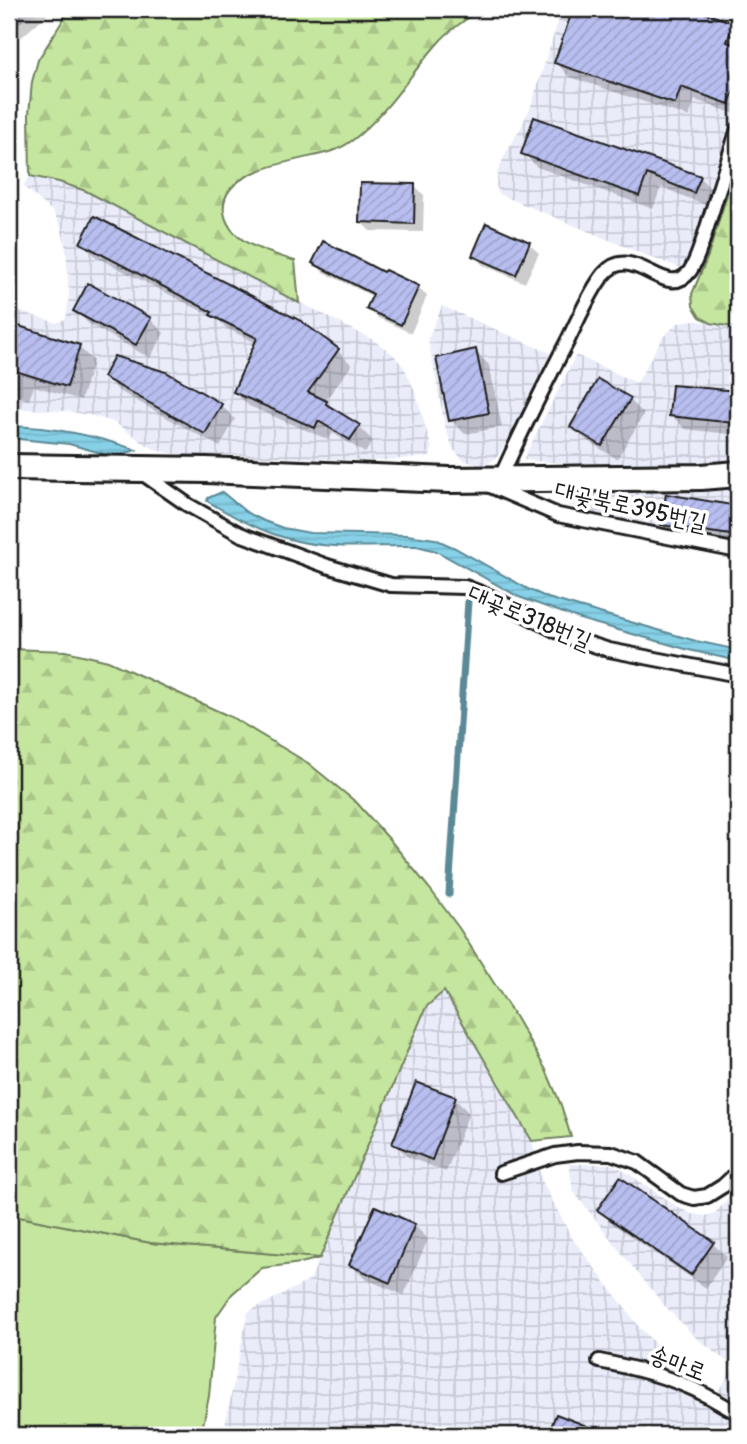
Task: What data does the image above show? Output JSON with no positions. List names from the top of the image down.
{
  "streets": {
    "lane": ["대곶북로395번길", "대곶로318번길", "송마로"]
  }
}
